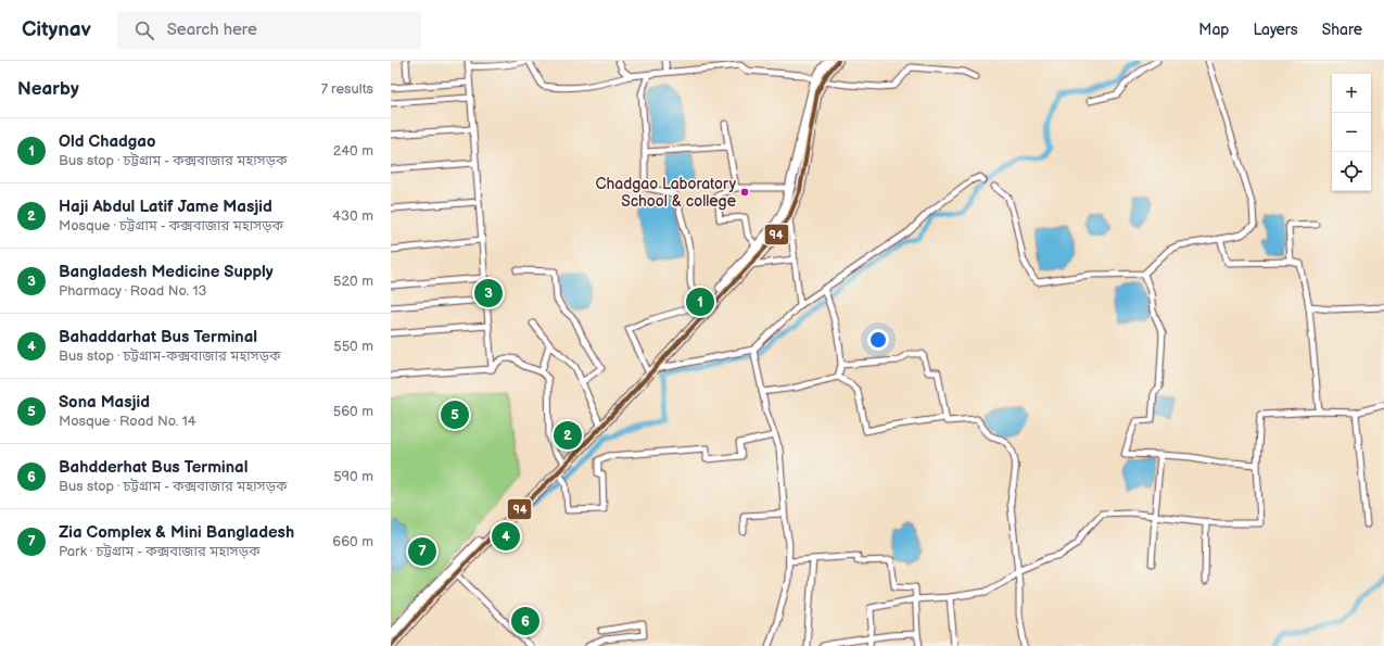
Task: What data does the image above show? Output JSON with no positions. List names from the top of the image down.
{
  "places": ["Chadgao Laboratory School & college"],
  "lines": ["transit line 94"],
  "page": {
    "header": "Citynav",
    "search": "Search here",
    "nav": ["Map", "Layers", "Share"],
    "heading": ["Nearby", "7 results"],
    "map_buttons": ["+", "−"],
    "list": [
      {
        "mark": "1",
        "name": "Old Chadgao",
        "note": "Bus stop · চট্টগ্রাম - কক্সবাজার মহাসড়ক",
        "value": "240 m"
      },
      {
        "mark": "2",
        "name": "Haji Abdul Latif Jame Masjid",
        "note": "Mosque · চট্টগ্রাম - কক্সবাজার মহাসড়ক",
        "value": "430 m"
      },
      {
        "mark": "3",
        "name": "Bangladesh Medicine Supply",
        "note": "Pharmacy · Road No. 13",
        "value": "520 m"
      },
      {
        "mark": "4",
        "name": "Bahaddarhat Bus Terminal",
        "note": "Bus stop · চট্টগ্রাম-কক্সবাজার মহাসড়ক",
        "value": "550 m"
      },
      {
        "mark": "5",
        "name": "Sona Masjid",
        "note": "Mosque · Road No. 14",
        "value": "560 m"
      },
      {
        "mark": "6",
        "name": "Bahdderhat Bus Terminal",
        "note": "Bus stop · চট্টগ্রাম - কক্সবাজার মহাসড়ক",
        "value": "590 m"
      },
      {
        "mark": "7",
        "name": "Zia Complex & Mini Bangladesh",
        "note": "Park · চট্টগ্রাম - কক্সবাজার মহাসড়ক",
        "value": "660 m"
      }
    ],
    "pins": [
      "3",
      "1",
      "5",
      "2",
      "4",
      "7",
      "6"
    ]
  }
}
